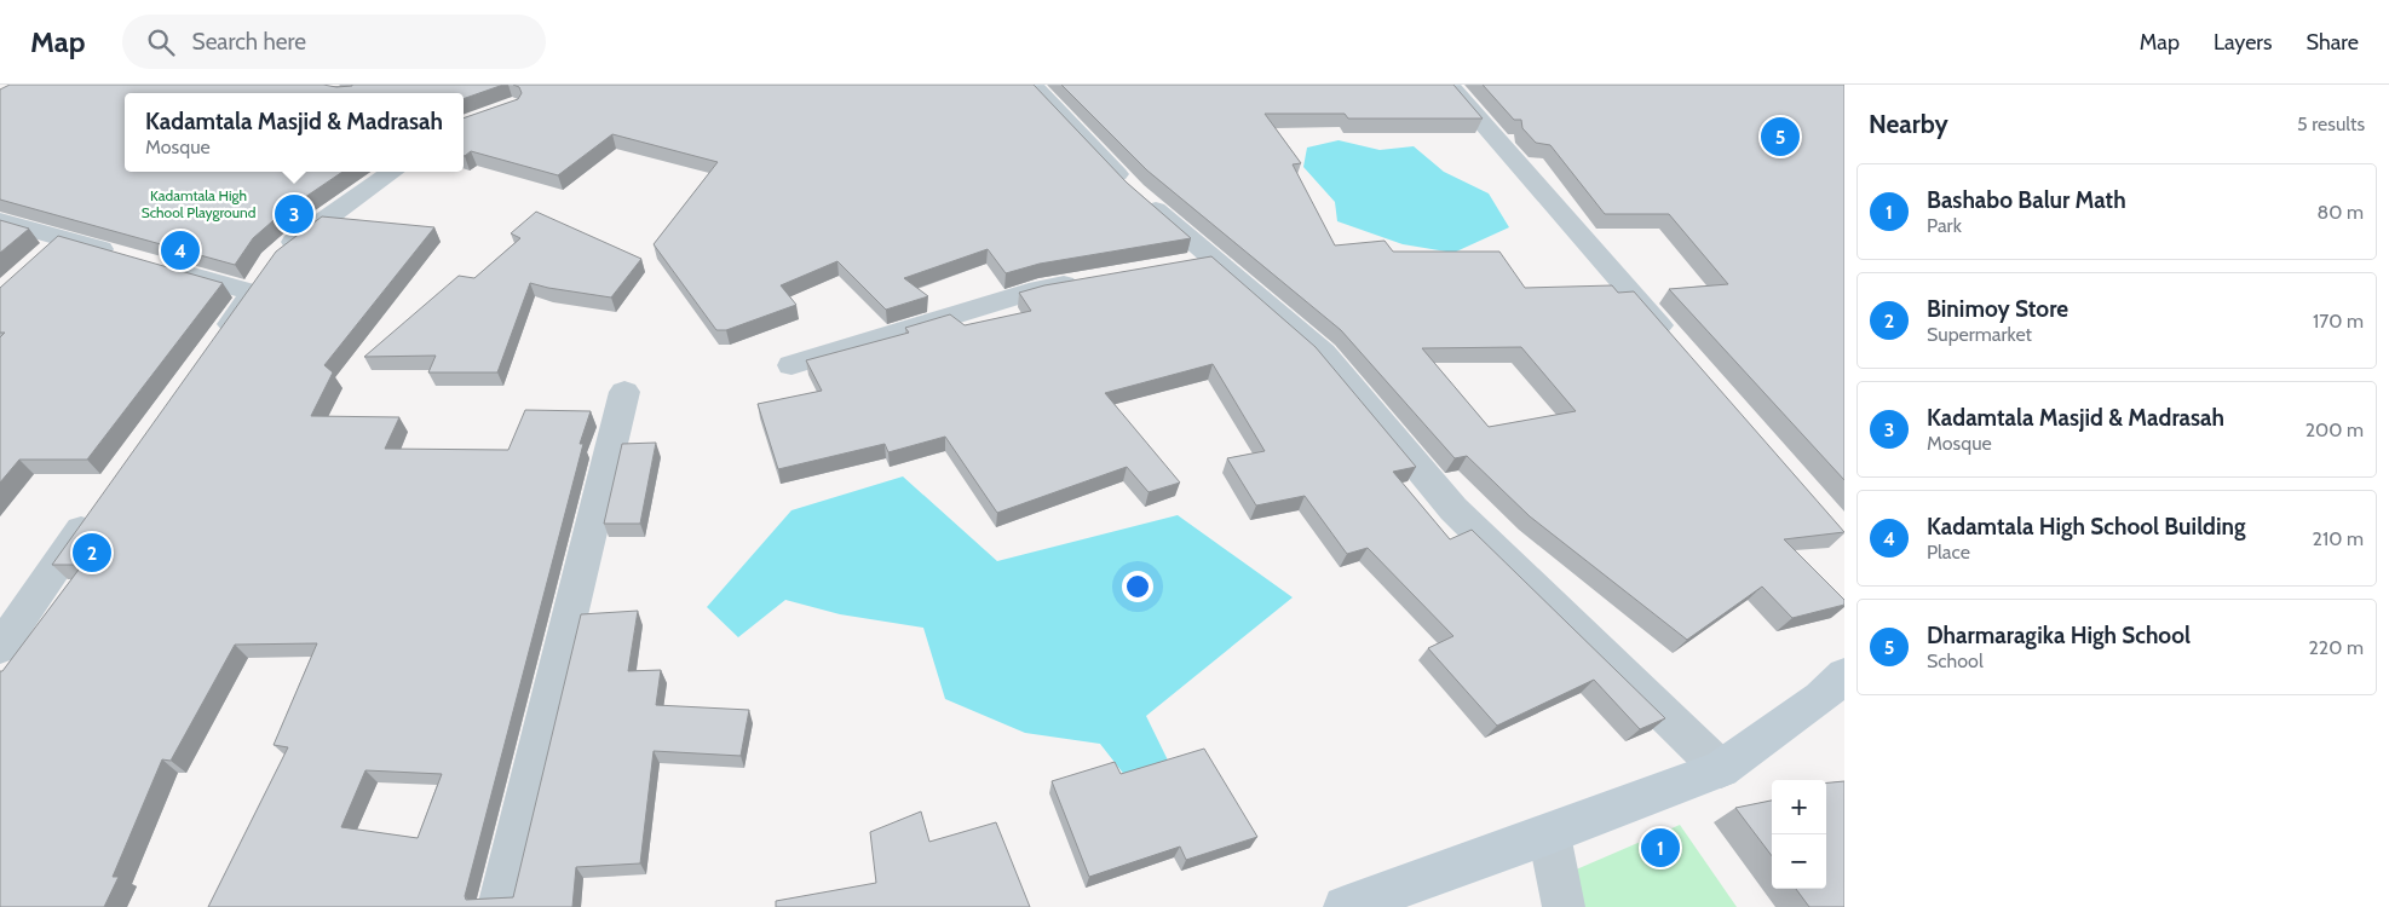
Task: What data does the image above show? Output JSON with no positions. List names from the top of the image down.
{
  "parks": ["Kadamtala High School Playground"],
  "page": {
    "header": "Map",
    "search": "Search here",
    "nav": ["Map", "Layers", "Share"],
    "heading": ["Nearby", "5 results"],
    "popup": ["Kadamtala Masjid & Madrasah", "Mosque"],
    "pins": [
      "5",
      "3",
      "4",
      "2",
      "1"
    ],
    "list": [
      {
        "mark": "1",
        "name": "Bashabo Balur Math",
        "note": "Park",
        "value": "80 m"
      },
      {
        "mark": "2",
        "name": "Binimoy Store",
        "note": "Supermarket",
        "value": "170 m"
      },
      {
        "mark": "3",
        "name": "Kadamtala Masjid & Madrasah",
        "note": "Mosque",
        "value": "200 m"
      },
      {
        "mark": "4",
        "name": "Kadamtala High School Building",
        "note": "Place",
        "value": "210 m"
      },
      {
        "mark": "5",
        "name": "Dharmaragika High School",
        "note": "School",
        "value": "220 m"
      }
    ],
    "map_buttons": ["+", "−"]
  }
}
